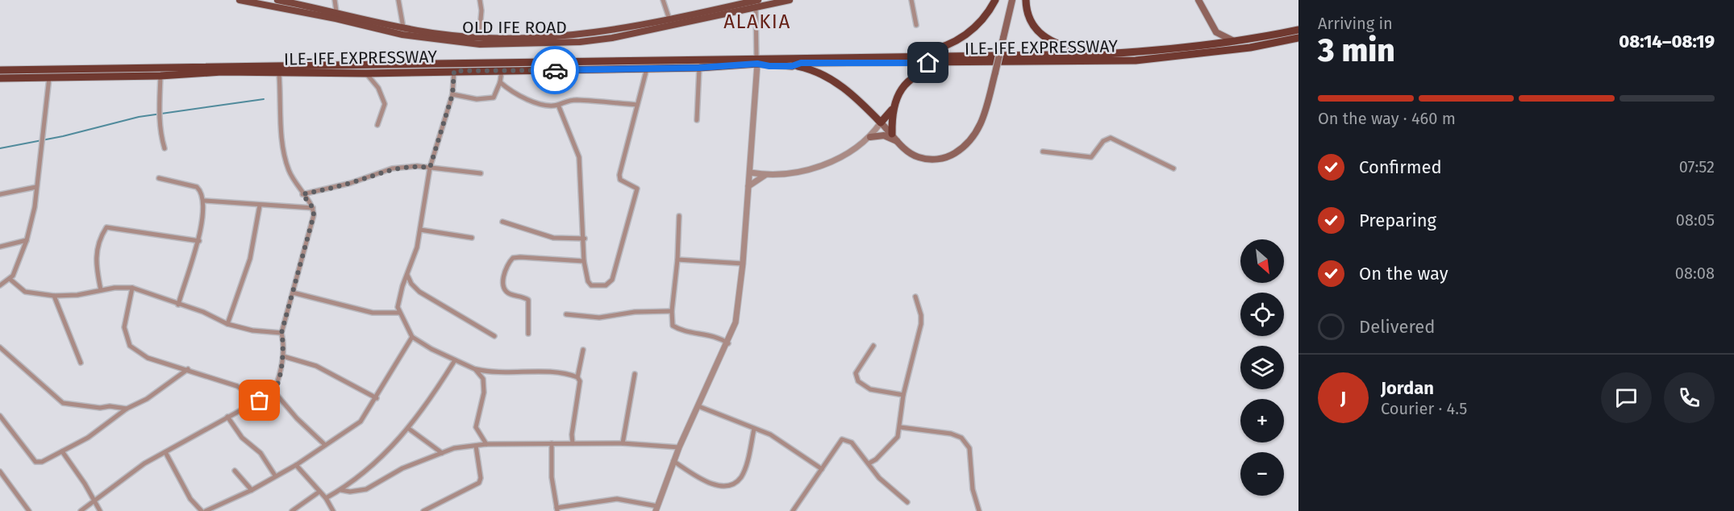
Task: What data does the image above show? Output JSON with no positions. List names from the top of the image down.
{
  "streets": {
    "highway": ["ILE-IFE EXPRESSWAY"],
    "main road": ["OLD IFE ROAD"]
  },
  "districts": ["ALAKIA"],
  "north": "bottom right",
  "page": {
    "heading": ["3 min", "Arriving in", "08:14–08:19"],
    "panel": ["Jordan", "Courier · 4.5"],
    "bar": "On the way · 460 m",
    "list": [
      ["Confirmed", "07:52"],
      ["Preparing", "08:05"],
      ["On the way", "08:08"],
      "Delivered"
    ],
    "map_buttons": ["+", "−"],
    "round": "J"
  }
}
